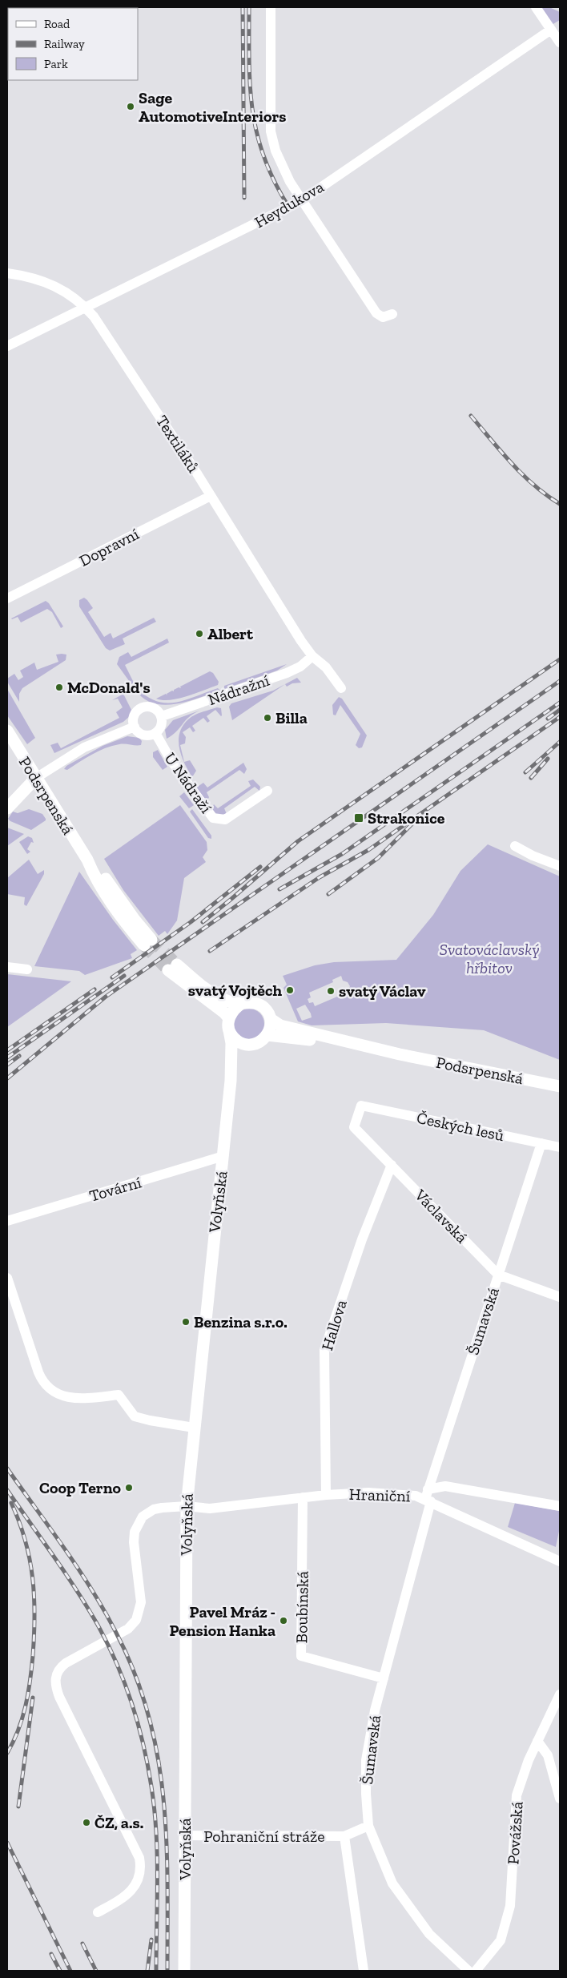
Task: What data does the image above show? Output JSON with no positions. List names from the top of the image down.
{
  "streets": {
    "main road": ["Podsrpenská", "Volyňská"],
    "street": [
      "Heydukova",
      "Textiláků",
      "Dopravní",
      "Nádražní",
      "U Nádraží",
      "Českých lesů",
      "Tovární",
      "Václavská",
      "Šumavská",
      "Hallova",
      "Hraniční",
      "Boubínská",
      "Povážská",
      "Pohraniční stráže"
    ]
  },
  "crossings": [
    ["Heydukova", "Textiláků"],
    ["Textiláků", "Dopravní"],
    ["Textiláků", "Nádražní"],
    ["Nádražní", "U Nádraží"],
    ["Podsrpenská", "Volyňská"],
    ["Českých lesů", "Václavská"],
    ["Českých lesů", "Šumavská"],
    ["Tovární", "Volyňská"],
    ["Volyňská", "Hraniční"],
    ["Volyňská", "Pohraniční stráže"],
    ["Václavská", "Šumavská"],
    ["Václavská", "Hallova"],
    ["Šumavská", "Hraniční"],
    ["Šumavská", "Boubínská"],
    ["Šumavská", "Pohraniční stráže"],
    ["Hallova", "Hraniční"],
    ["Hraniční", "Boubínská"]
  ],
  "parks": ["Svatováclavský hřbitov"],
  "places": {
    "other": [
      "Sage AutomotiveInteriors",
      "Albert",
      "McDonald's",
      "Billa",
      "svatý Vojtěch",
      "svatý Václav",
      "Benzina s.r.o.",
      "Coop Terno",
      "Pavel Mráz - Pension Hanka",
      "ČZ, a.s."
    ],
    "transit": ["Strakonice"]
  },
  "legend": ["Road", "Railway", "Park"]
}
